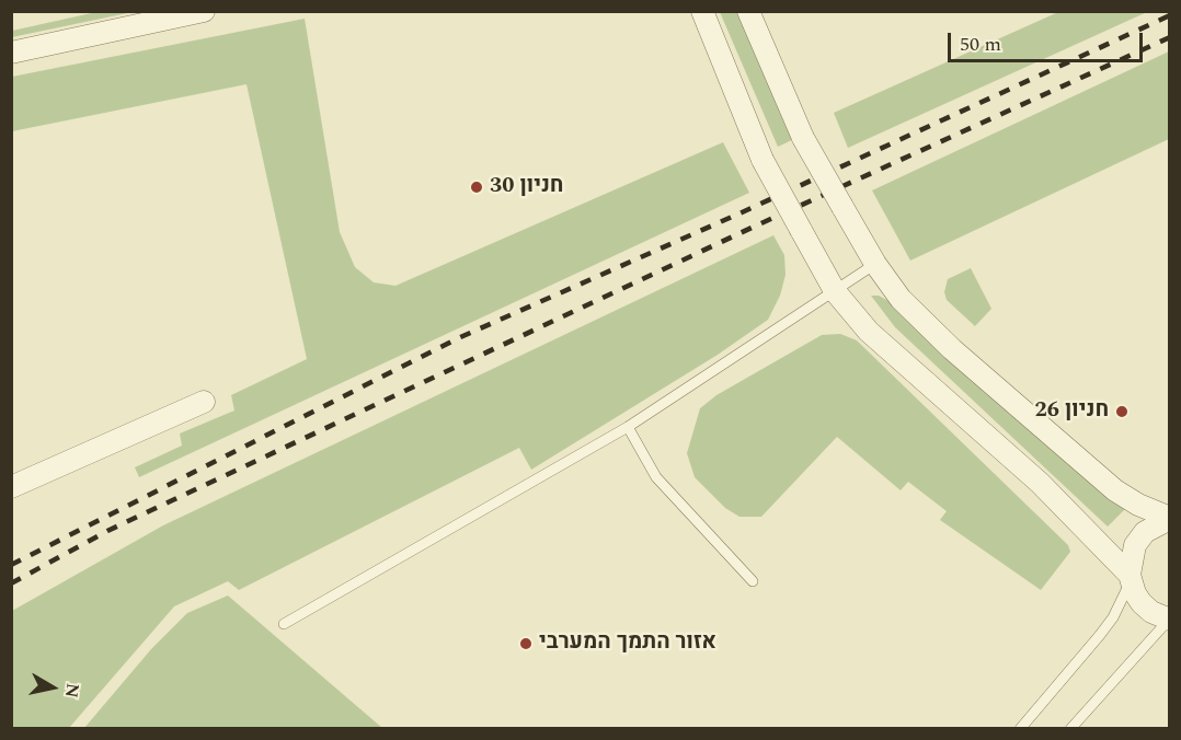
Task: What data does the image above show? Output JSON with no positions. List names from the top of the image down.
{
  "places": ["חניון 30", "חניון 26", "אזור התמך המערבי"],
  "scale_bar": "50 m",
  "north": "right"
}
